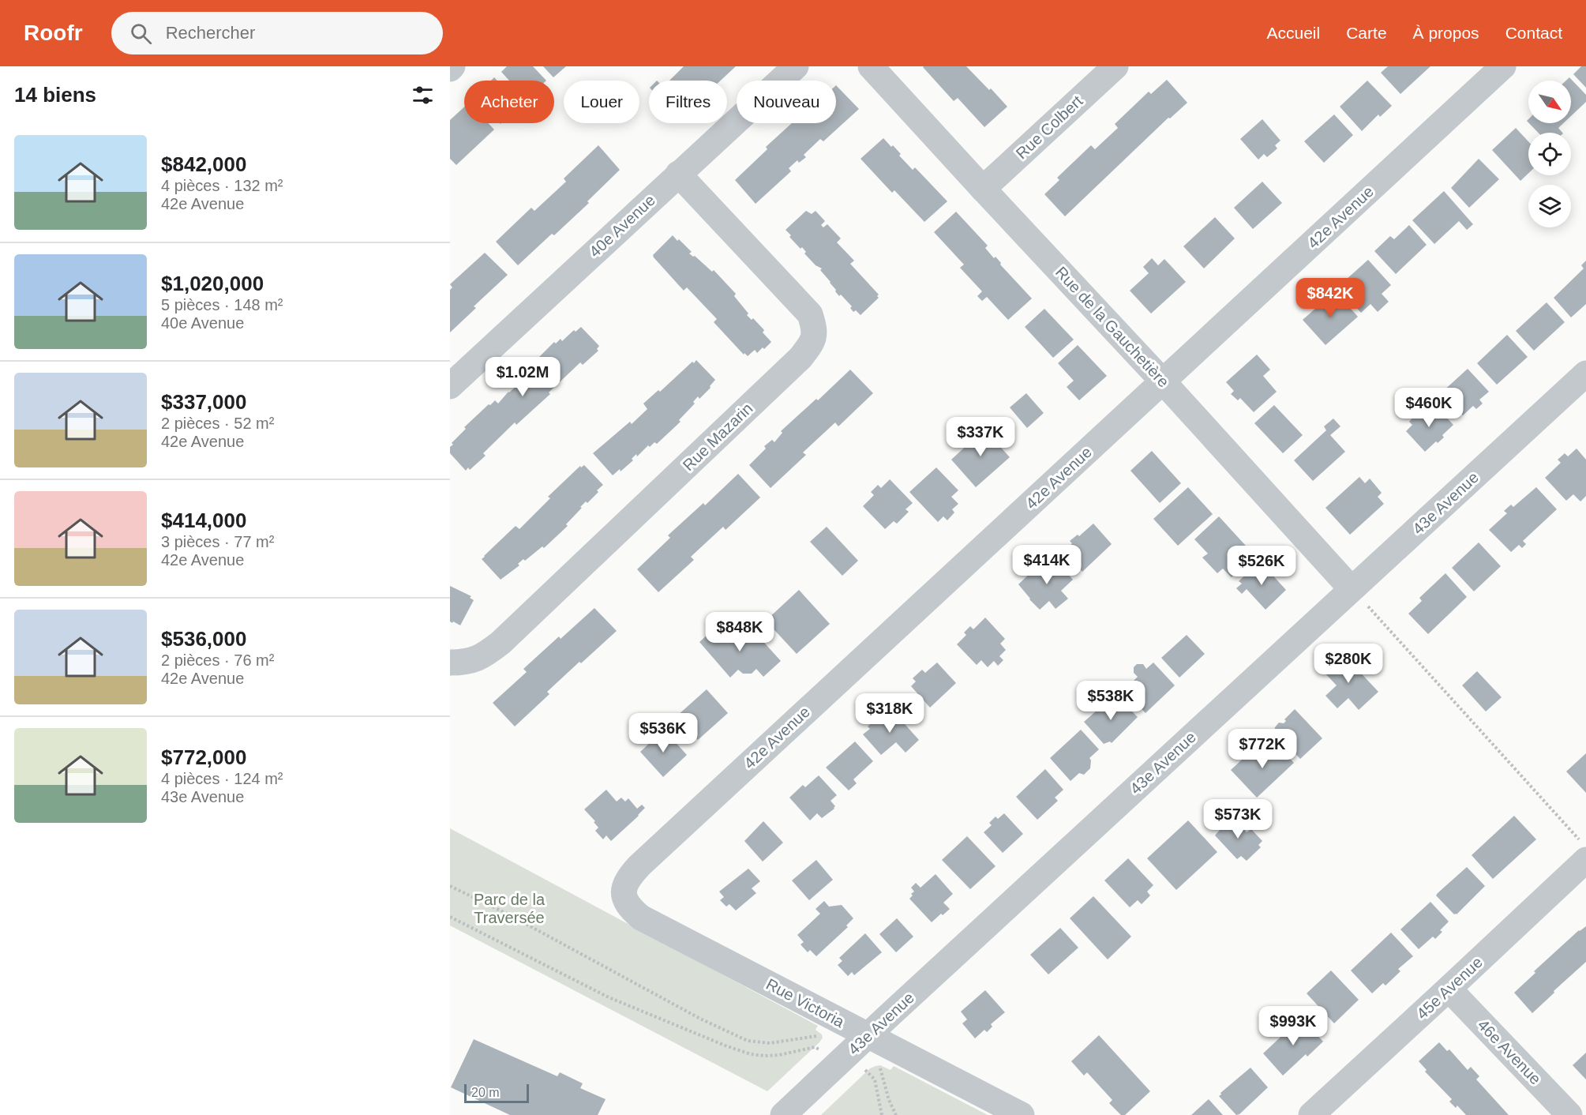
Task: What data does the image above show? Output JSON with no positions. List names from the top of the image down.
{
  "streets": {
    "street": [
      "Rue Colbert",
      "42e Avenue",
      "40e Avenue",
      "Rue de la Gauchetière",
      "Rue Mazarin",
      "43e Avenue",
      "45e Avenue",
      "Rue Victoria",
      "46e Avenue"
    ]
  },
  "crossings": [
    ["Rue Colbert", "Rue de la Gauchetière"],
    ["42e Avenue", "Rue de la Gauchetière"],
    ["42e Avenue", "Rue Victoria"],
    ["40e Avenue", "Rue Mazarin"],
    ["Rue de la Gauchetière", "43e Avenue"],
    ["43e Avenue", "Rue Victoria"],
    ["45e Avenue", "46e Avenue"]
  ],
  "parks": ["Parc de la Traversée"],
  "scale_bar": "20 m",
  "north": "bottom right",
  "page": {
    "header": "Roofr",
    "search": "Rechercher",
    "nav": [
      "Accueil",
      "Carte",
      "À propos",
      "Contact"
    ],
    "heading": "14 biens",
    "chip": [
      "Acheter",
      "Louer",
      "Filtres",
      "Nouveau"
    ],
    "list": [
      {
        "name": "$842,000",
        "note": "4 pièces · 132 m² · 42e Avenue"
      },
      {
        "name": "$1,020,000",
        "note": "5 pièces · 148 m² · 40e Avenue"
      },
      {
        "name": "$337,000",
        "note": "2 pièces · 52 m² · 42e Avenue"
      },
      {
        "name": "$414,000",
        "note": "3 pièces · 77 m² · 42e Avenue"
      },
      {
        "name": "$536,000",
        "note": "2 pièces · 76 m² · 42e Avenue"
      },
      {
        "name": "$772,000",
        "note": "4 pièces · 124 m² · 43e Avenue"
      }
    ],
    "price": [
      "$842K",
      "$1.02M",
      "$460K",
      "$337K",
      "$414K",
      "$526K",
      "$848K",
      "$280K",
      "$538K",
      "$318K",
      "$536K",
      "$772K",
      "$573K",
      "$993K"
    ],
    "scale": "20 m"
  }
}
